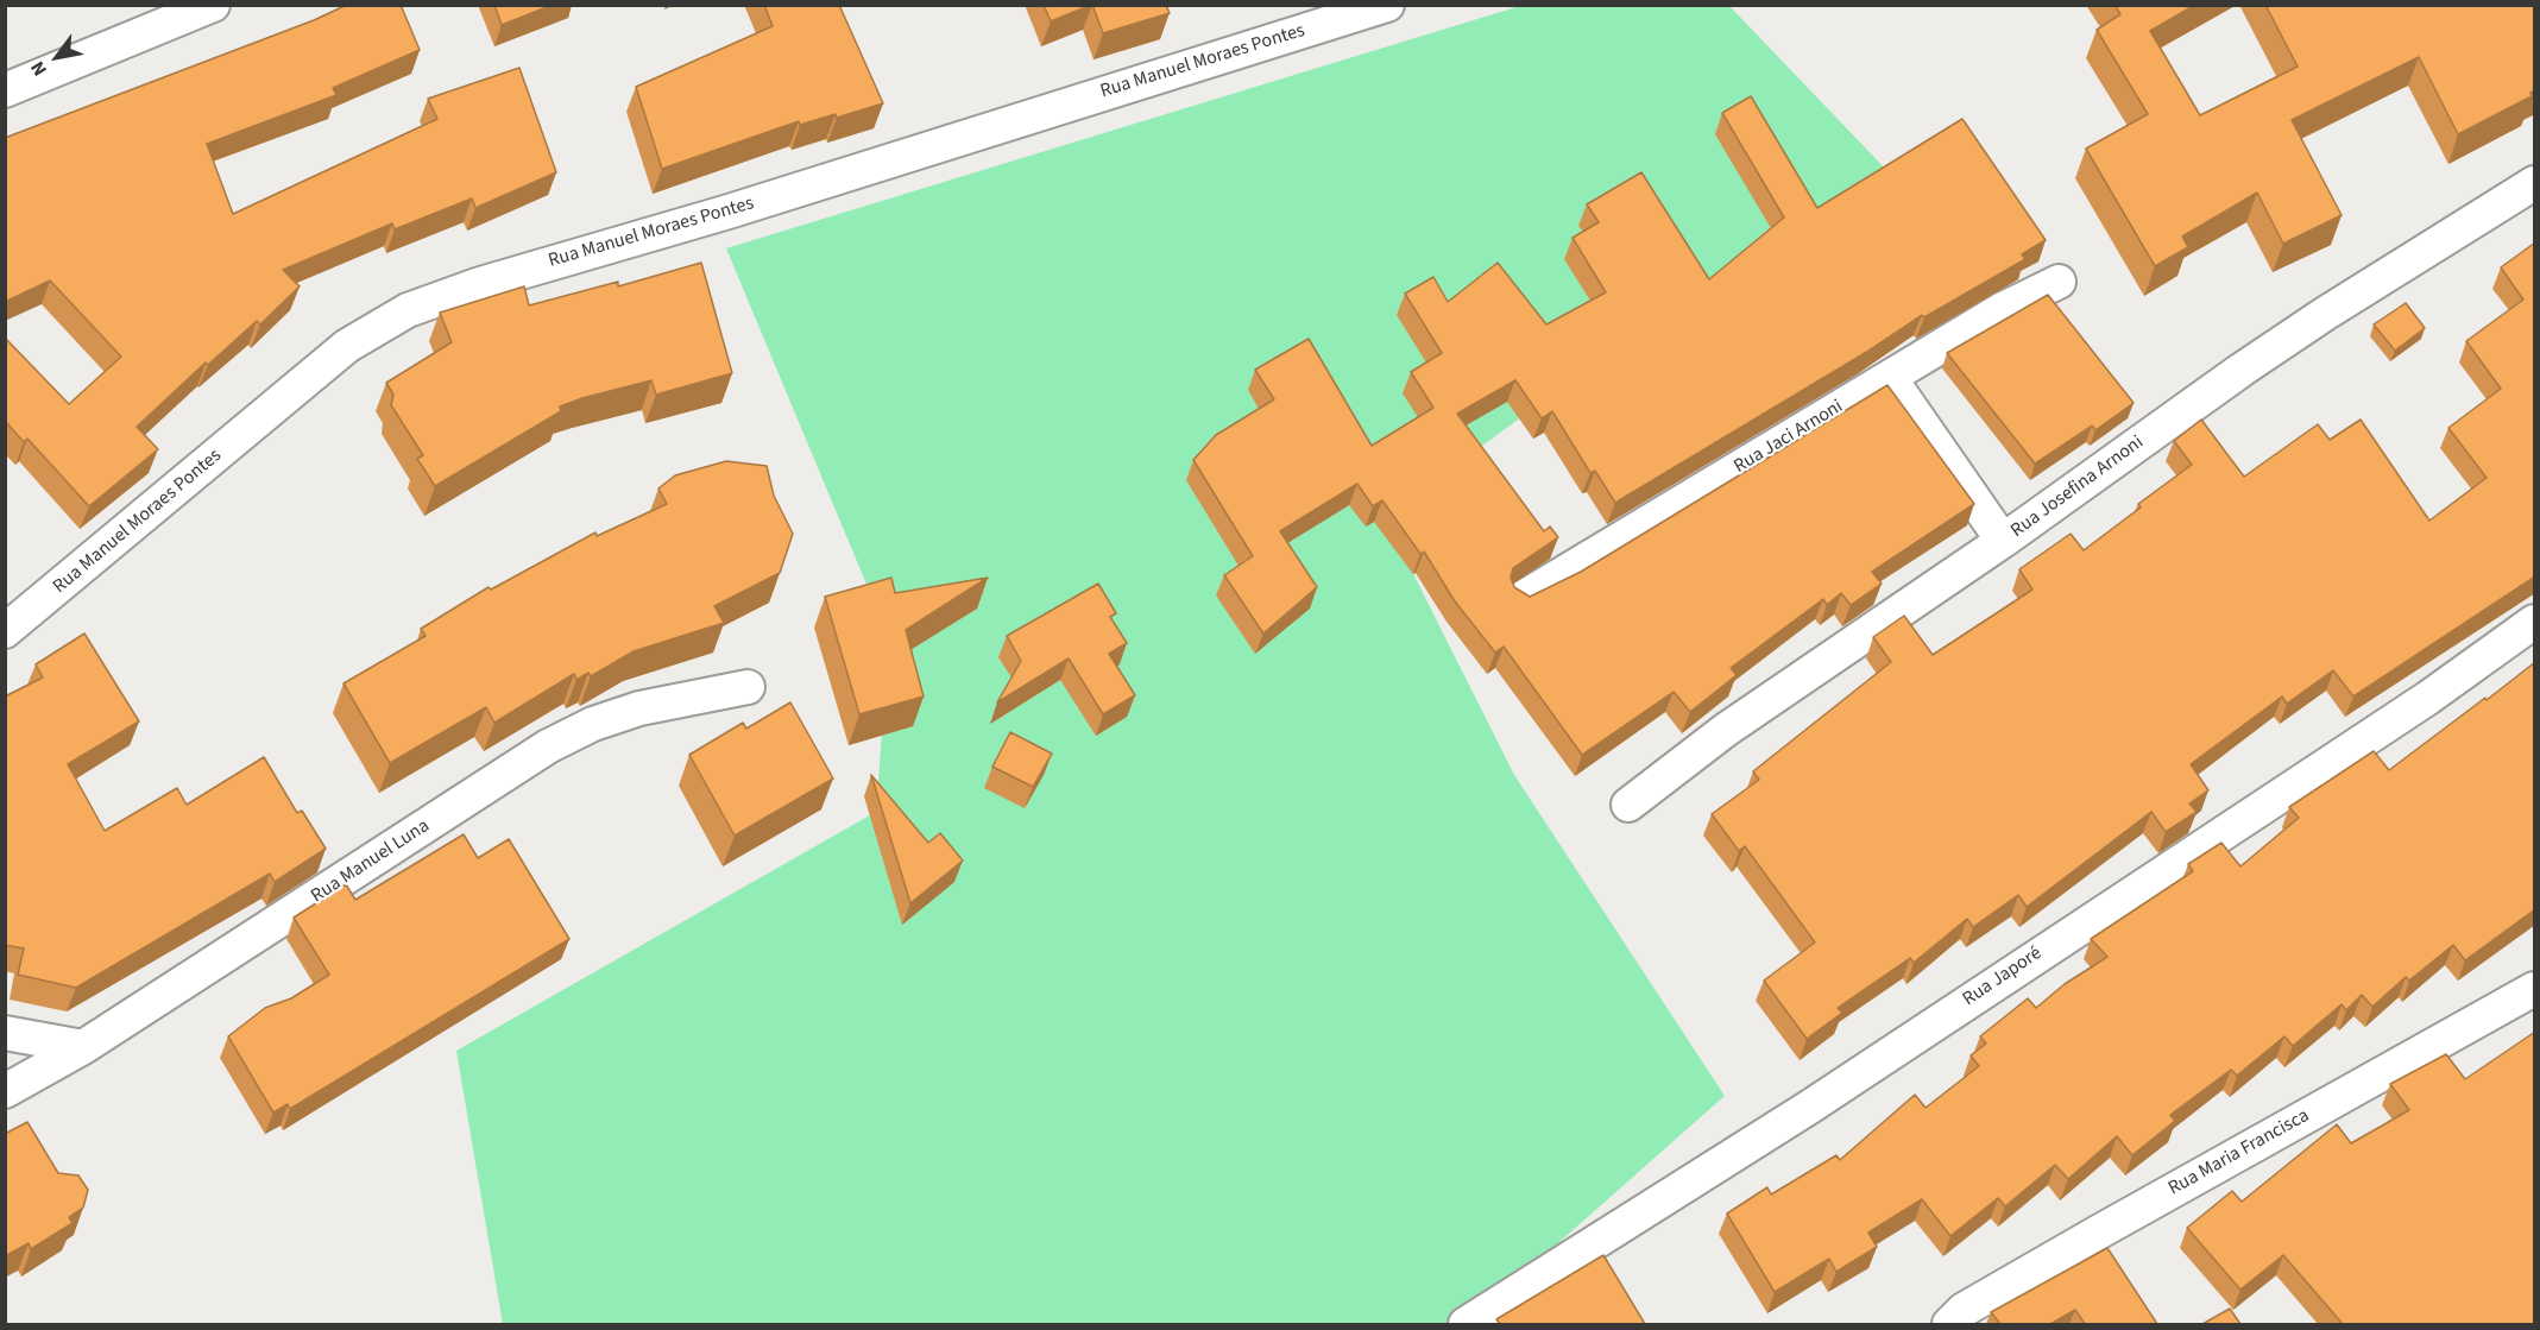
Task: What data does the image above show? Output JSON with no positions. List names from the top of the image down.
{
  "streets": {
    "street": [
      "Rua Manuel Moraes Pontes",
      "Rua Jaci Arnoni",
      "Rua Josefina Arnoni",
      "Rua Manuel Luna",
      "Rua Japoré",
      "Rua Maria Francisca"
    ]
  },
  "north": "bottom left"
}
